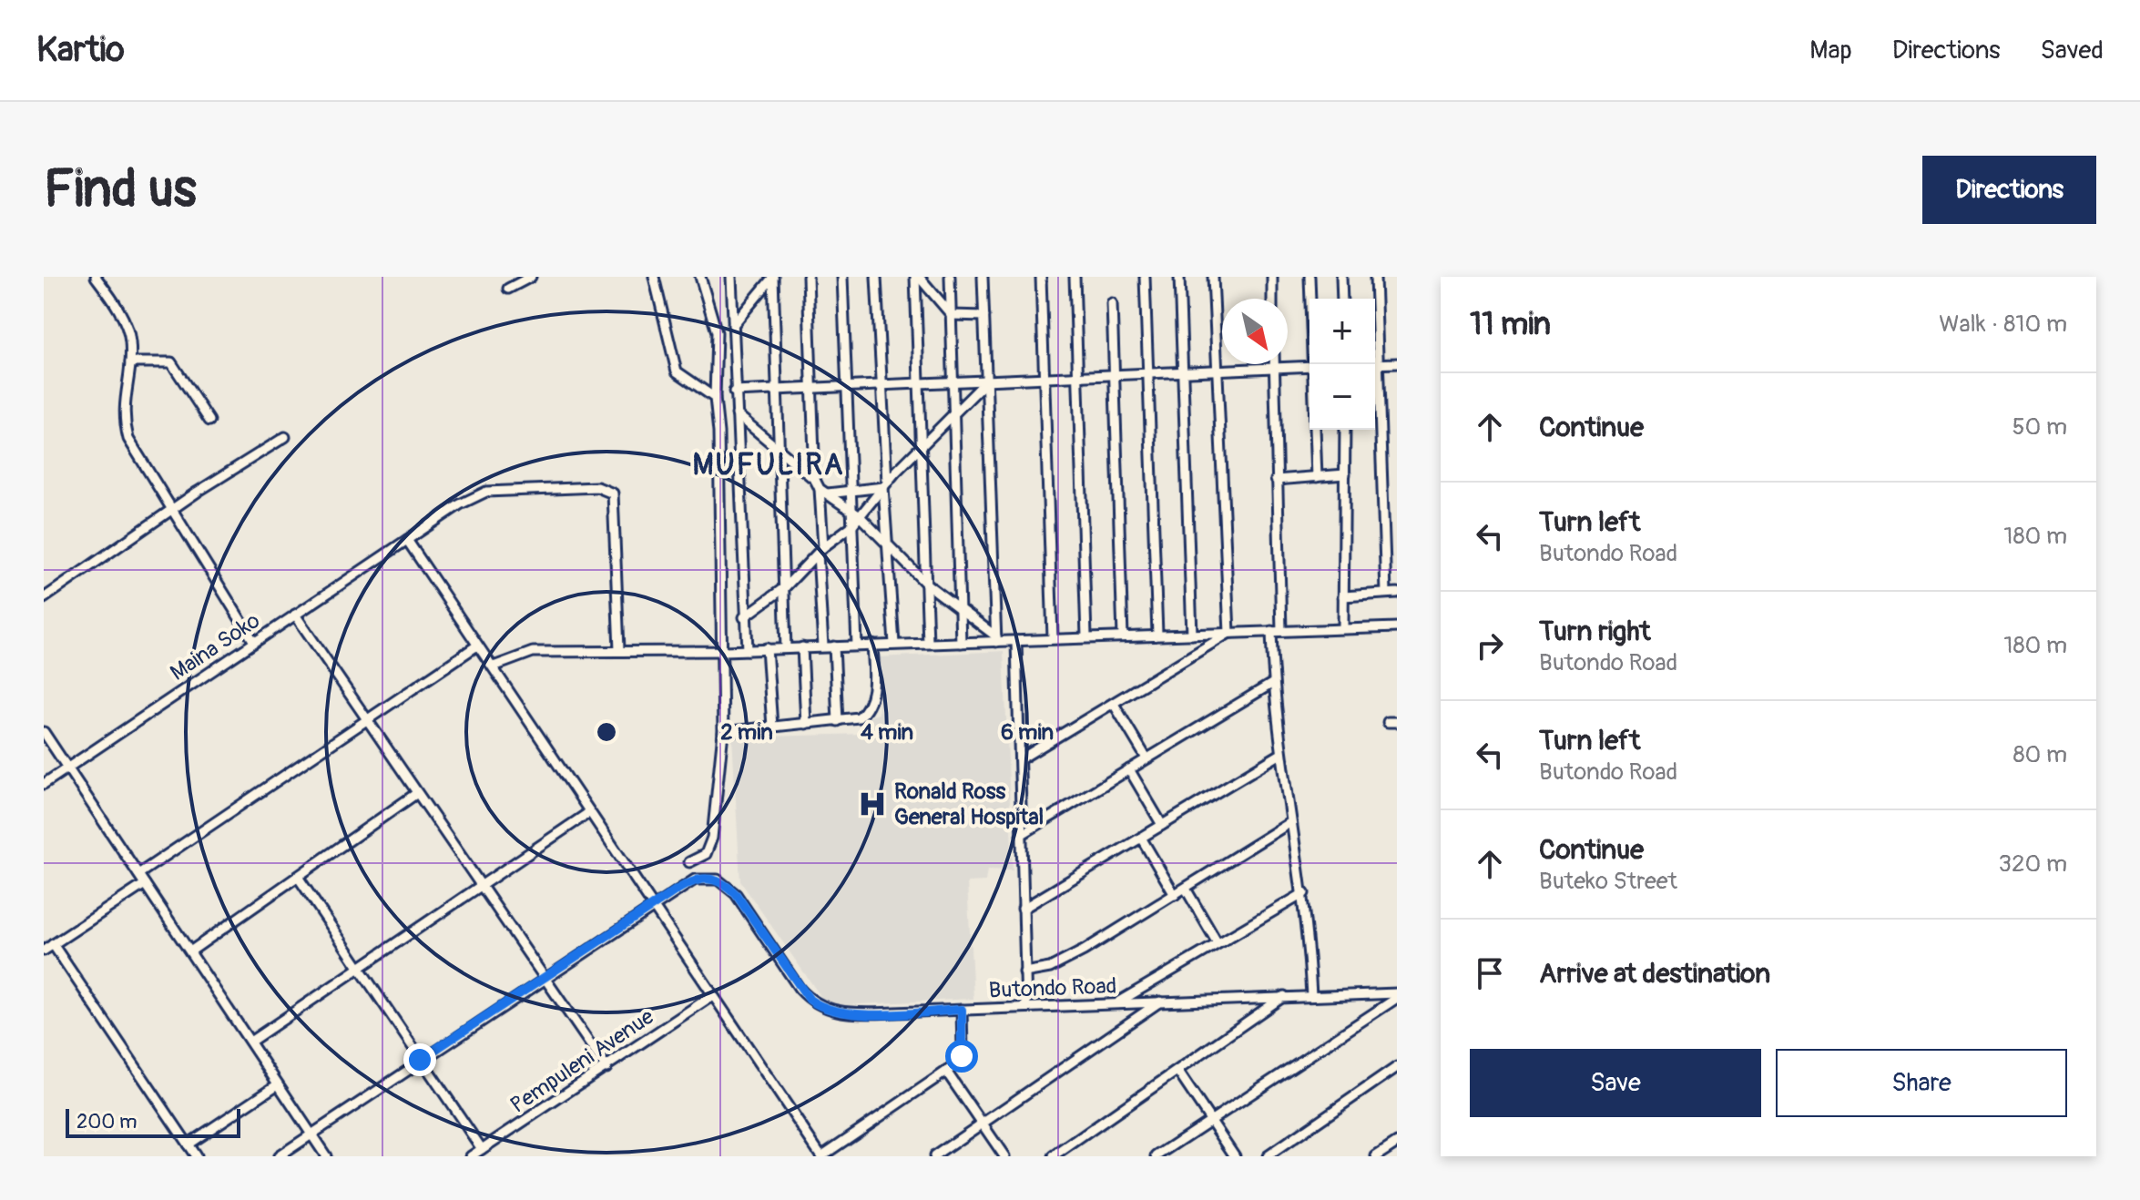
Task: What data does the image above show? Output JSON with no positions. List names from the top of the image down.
{
  "streets": {
    "street": ["Maina Soko", "Butondo Road", "Pempuleni Avenue"]
  },
  "districts": ["MUFULIRA"],
  "places": {
    "hospital": ["Ronald Ross General Hospital"]
  },
  "scale_bar": "200 m",
  "north": "bottom right",
  "page": {
    "header": "Kartio",
    "nav": ["Map", "Directions", "Saved"],
    "buttons": [
      "Directions",
      ["Save", "Share"]
    ],
    "title": "Find us",
    "heading": ["11 min", "Walk · 810 m"],
    "map_buttons": ["+", "−"],
    "list": [
      ["Continue", "50 m"],
      ["Turn left", "Butondo Road", "180 m"],
      ["Turn right", "Butondo Road", "180 m"],
      ["Turn left", "Butondo Road", "80 m"],
      ["Continue", "Buteko Street", "320 m"],
      "Arrive at destination"
    ],
    "scale": "200 m"
  },
  "rings": ["2 min", "4 min", "6 min"]
}
